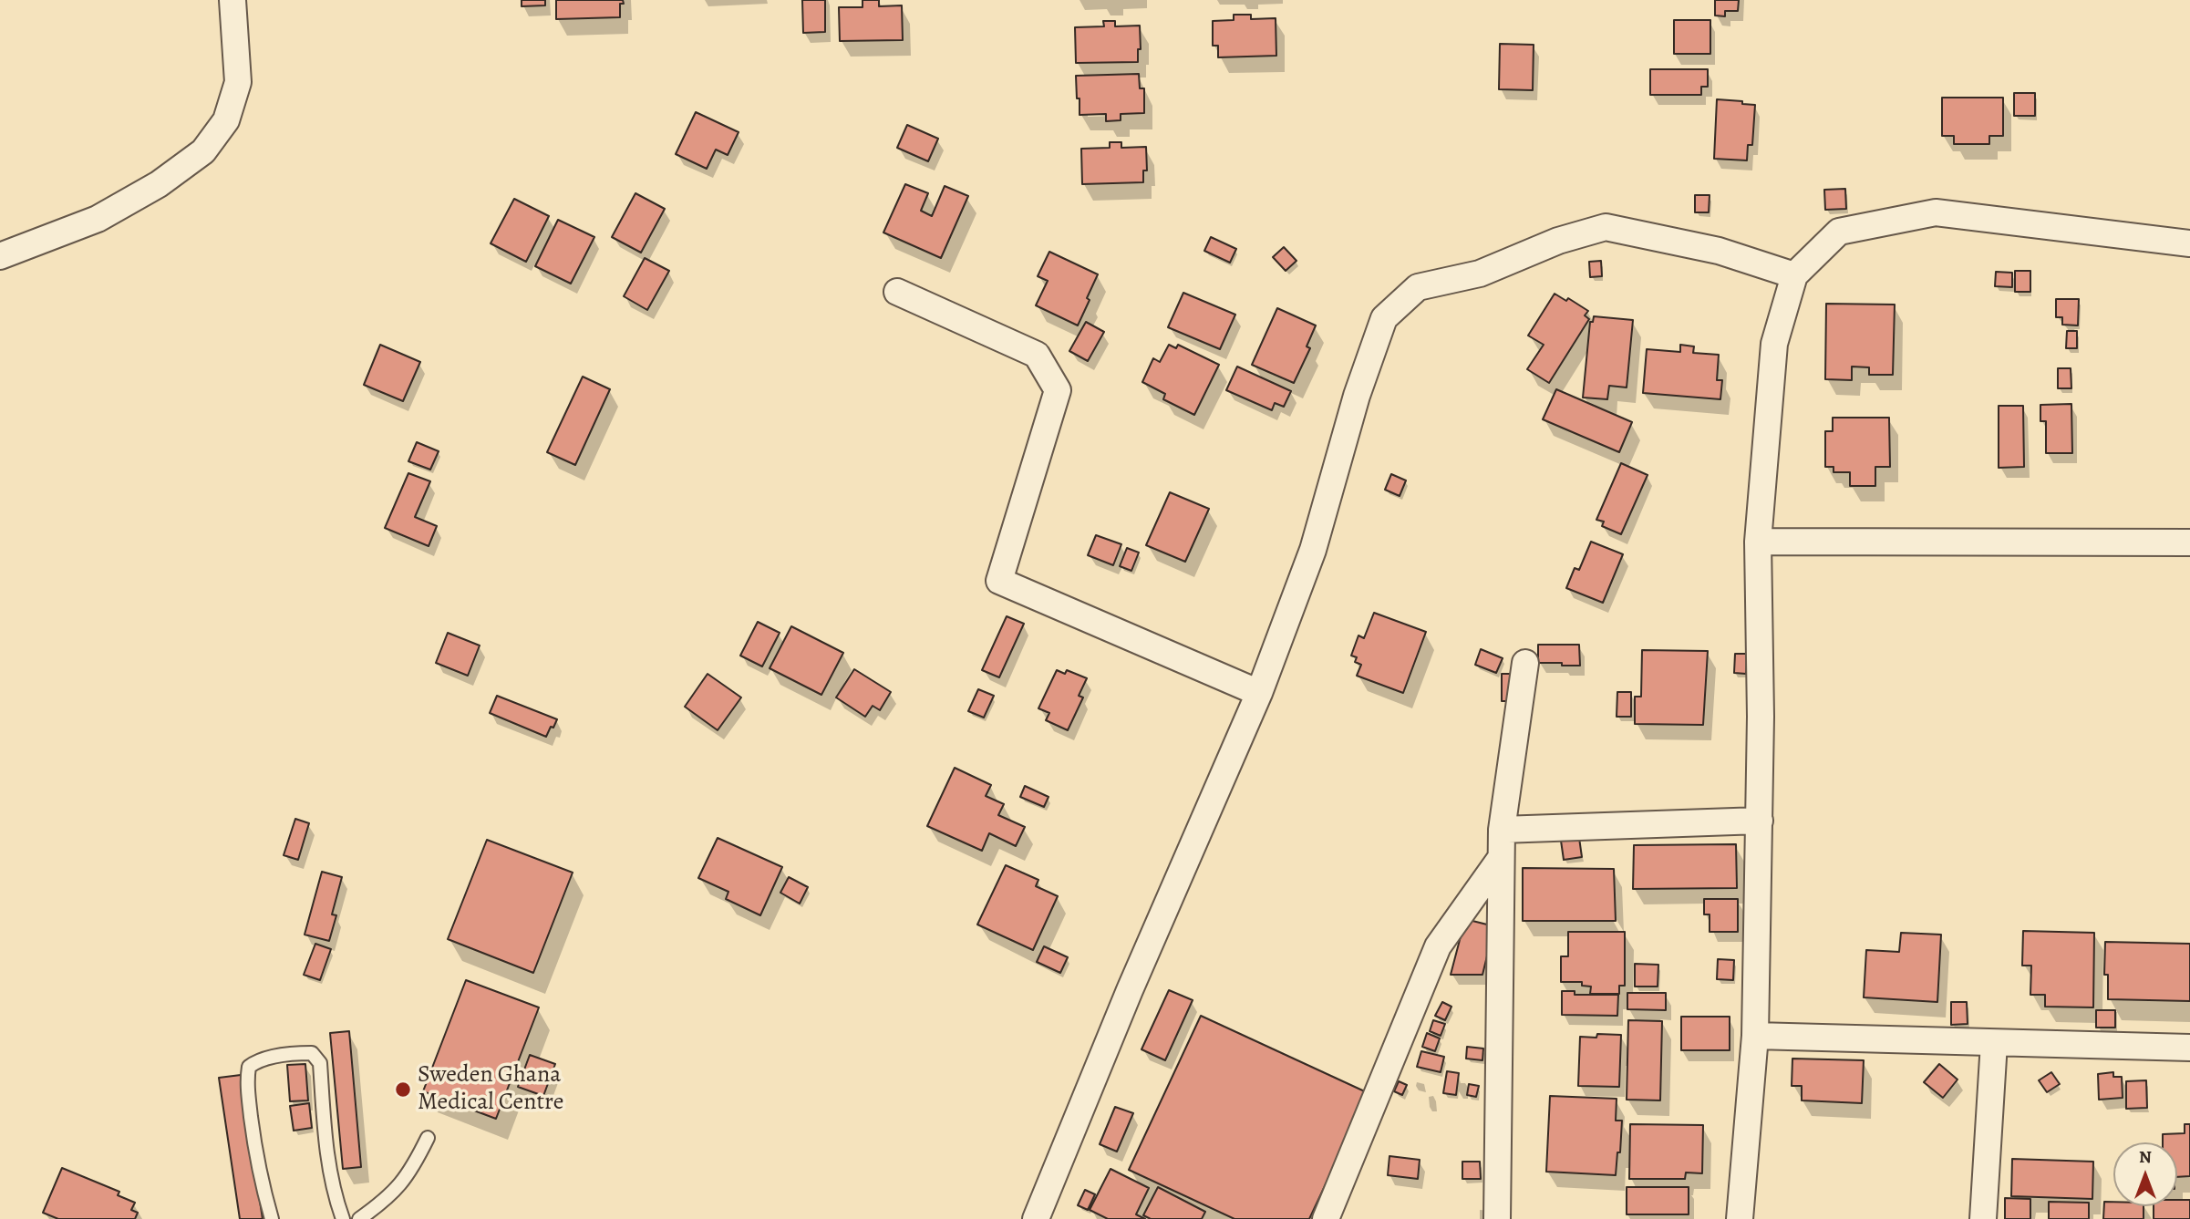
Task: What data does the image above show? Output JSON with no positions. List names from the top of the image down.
{
  "places": ["Sweden Ghana Medical Centre"],
  "north": "top"
}
